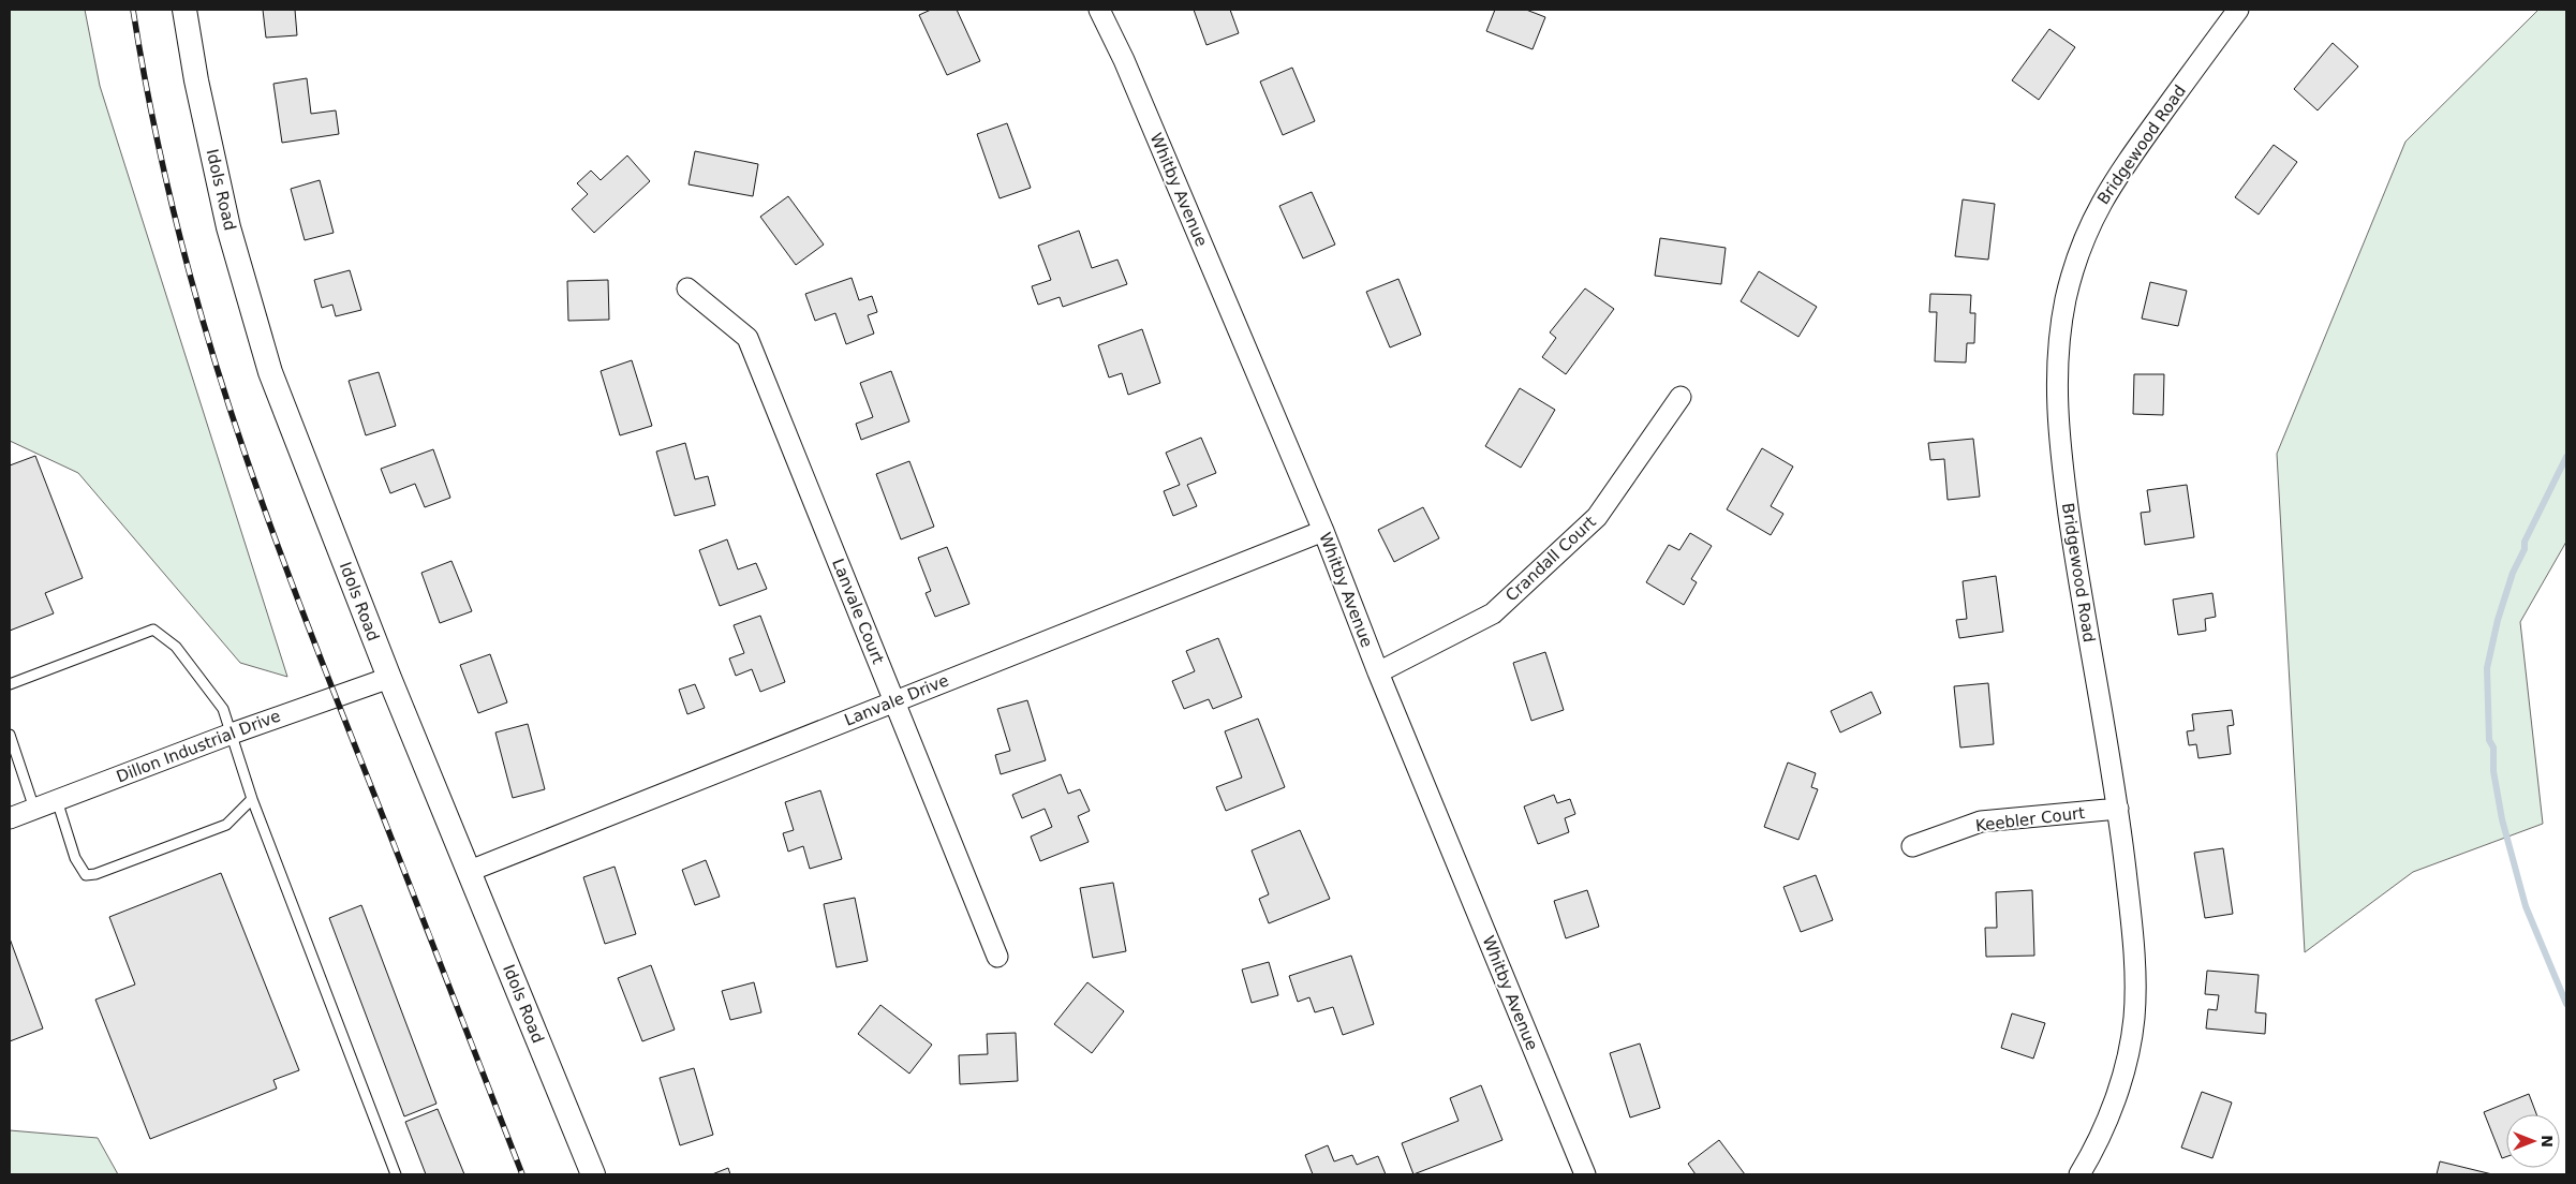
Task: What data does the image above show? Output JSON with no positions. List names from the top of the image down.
{
  "streets": {
    "street": [
      "Bridgewood Road",
      "Idols Road",
      "Whitby Avenue",
      "Crandall Court",
      "Lanvale Court",
      "Lanvale Drive",
      "Dillon Industrial Drive",
      "Keebler Court"
    ]
  },
  "crossings": [
    ["Bridgewood Road", "Keebler Court"],
    ["Idols Road", "Lanvale Drive"],
    ["Idols Road", "Dillon Industrial Drive"],
    ["Whitby Avenue", "Crandall Court"],
    ["Whitby Avenue", "Lanvale Drive"],
    ["Lanvale Court", "Lanvale Drive"]
  ],
  "north": "right"
}
